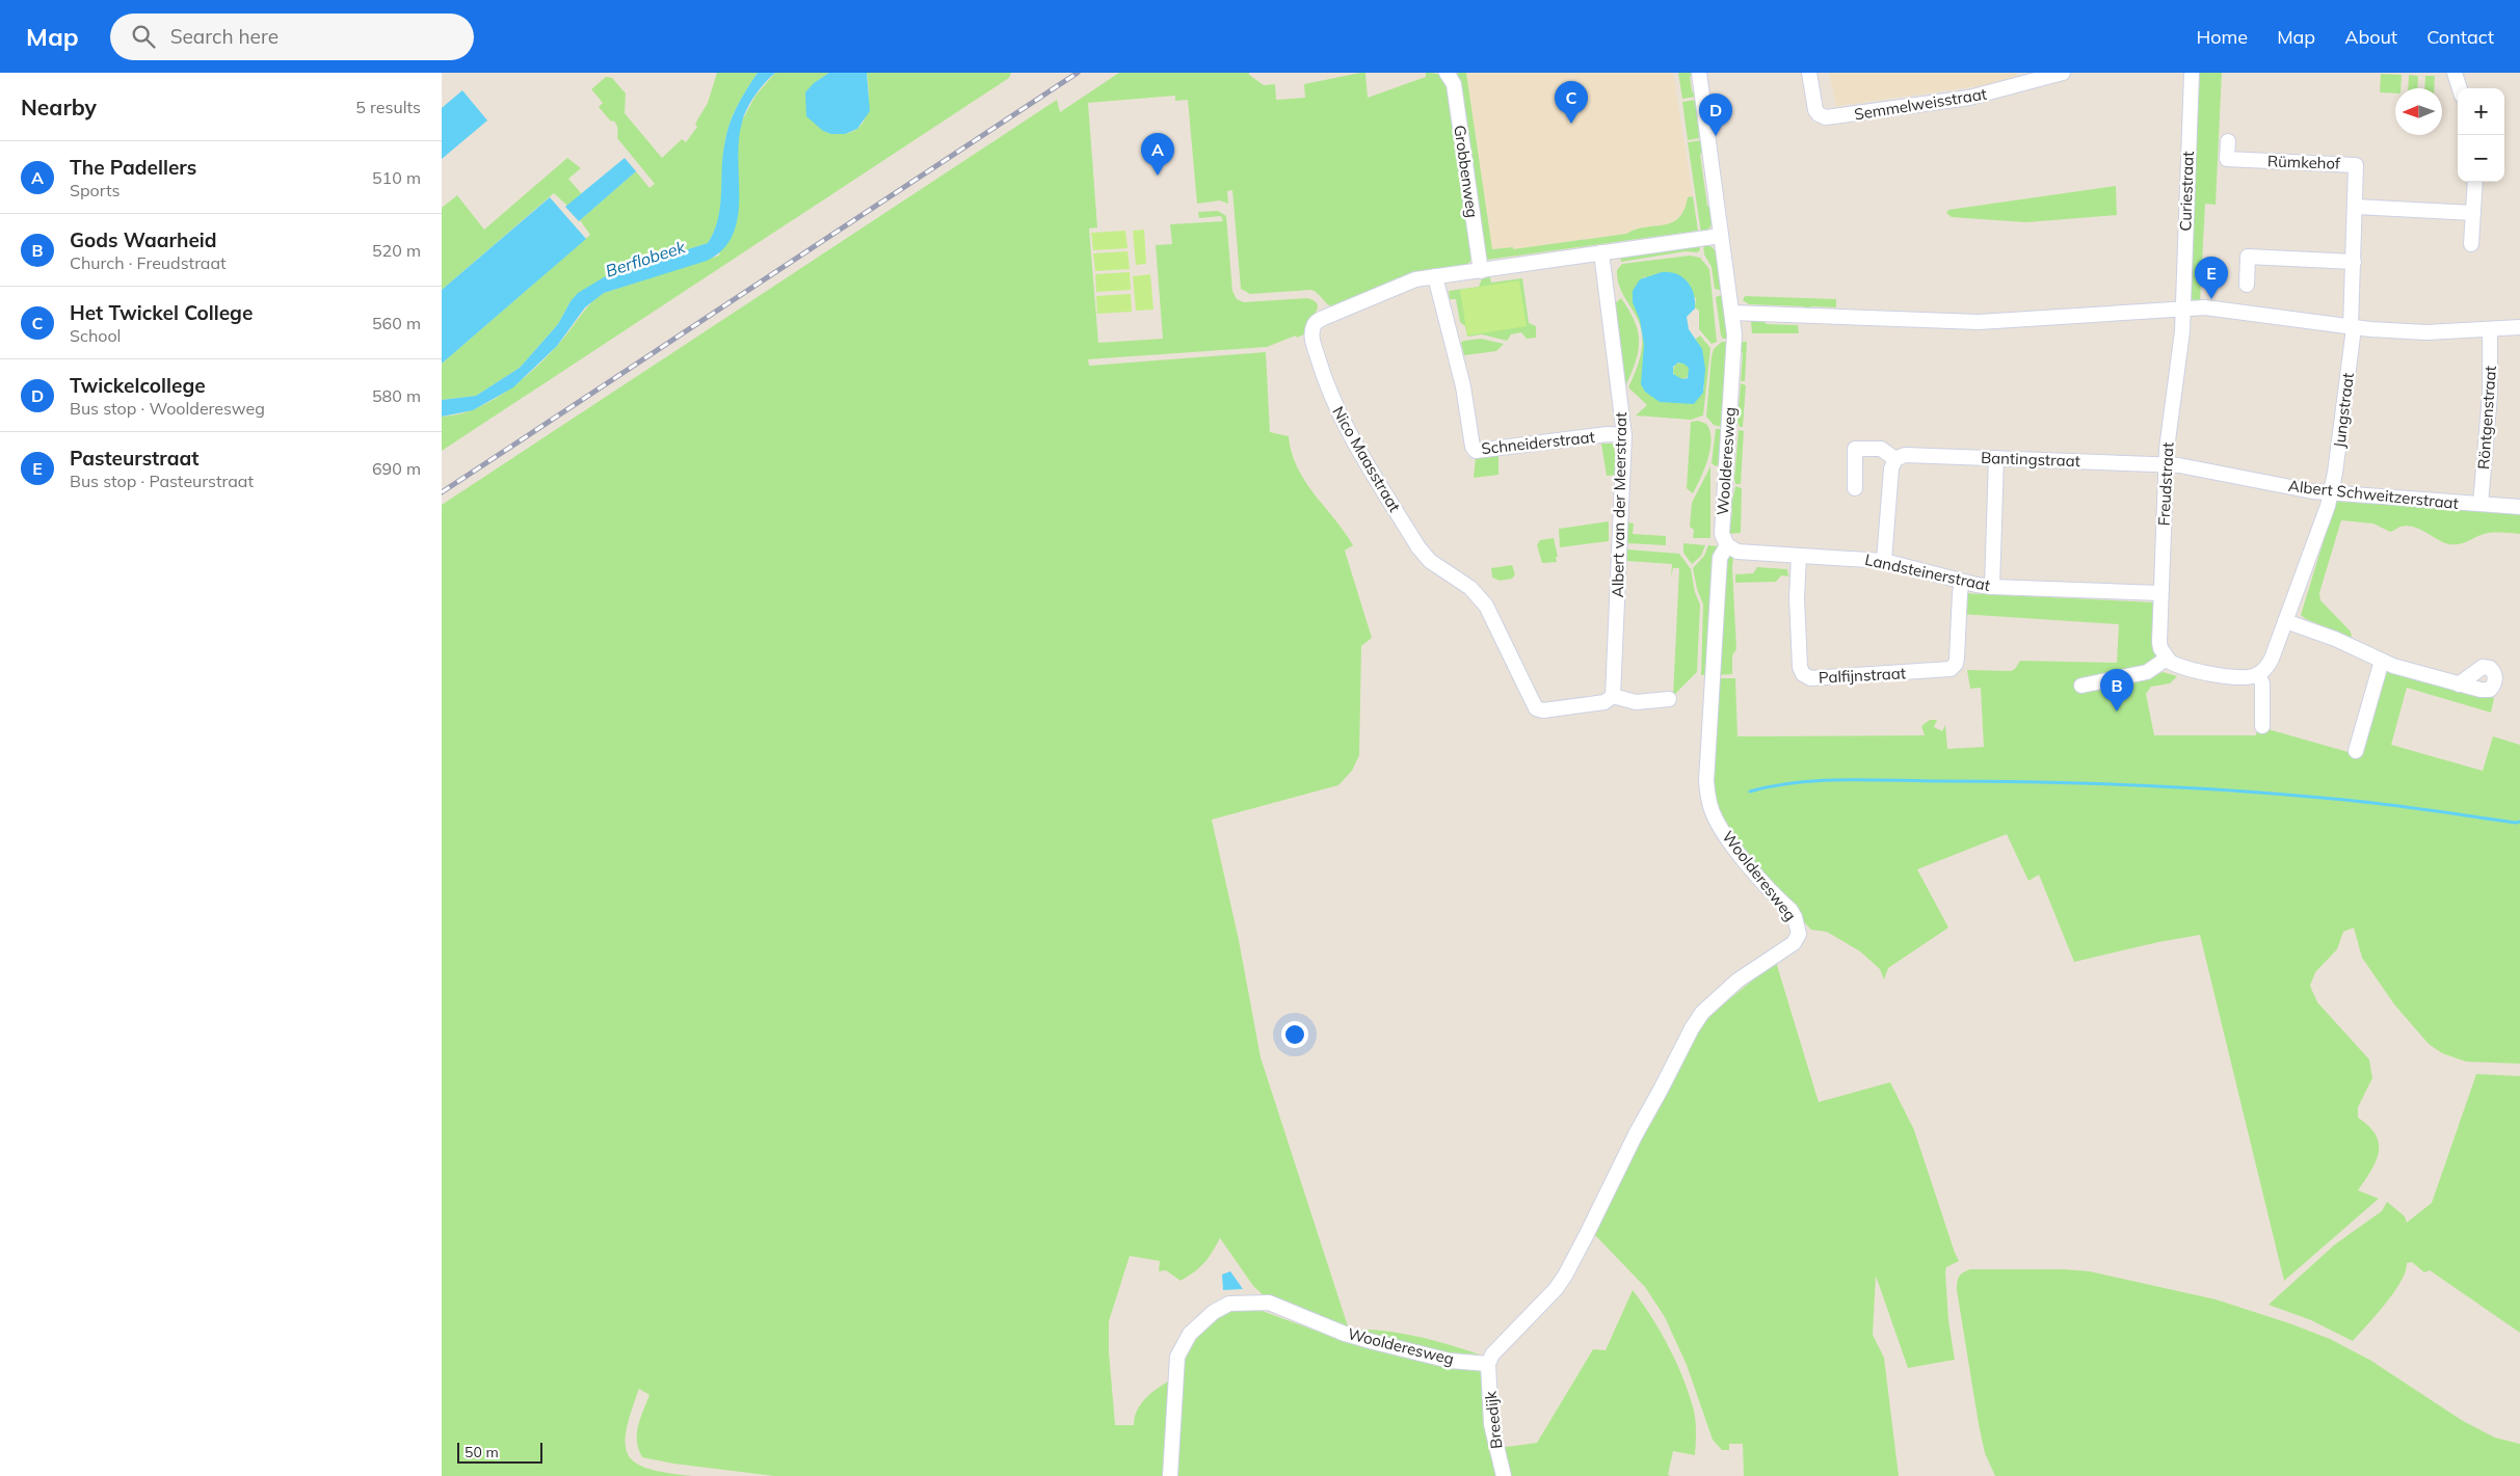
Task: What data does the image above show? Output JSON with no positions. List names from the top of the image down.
{
  "streets": {
    "street": [
      "Semmelweisstraat",
      "Rümkehof",
      "Grobbenweg",
      "Curiestraat",
      "Jungstraat",
      "Röntgenstraat",
      "Schneiderstraat",
      "Nico Maasstraat",
      "Bantingstraat",
      "Woolderesweg",
      "Freudstraat",
      "Albert Schweitzerstraat",
      "Albert van der Meerstraat",
      "Landsteinerstraat",
      "Palfijnstraat",
      "Breedijk"
    ]
  },
  "crossings": [
    ["Rümkehof", "Jungstraat"],
    ["Grobbenweg", "Nico Maasstraat"],
    ["Curiestraat", "Freudstraat"],
    ["Jungstraat", "Albert Schweitzerstraat"],
    ["Röntgenstraat", "Albert Schweitzerstraat"],
    ["Schneiderstraat", "Nico Maasstraat"],
    ["Schneiderstraat", "Albert van der Meerstraat"],
    ["Nico Maasstraat", "Woolderesweg"],
    ["Nico Maasstraat", "Albert van der Meerstraat"],
    ["Bantingstraat", "Freudstraat"],
    ["Bantingstraat", "Albert Schweitzerstraat"],
    ["Woolderesweg", "Landsteinerstraat"],
    ["Woolderesweg", "Breedijk"],
    ["Freudstraat", "Albert Schweitzerstraat"],
    ["Freudstraat", "Landsteinerstraat"],
    ["Landsteinerstraat", "Palfijnstraat"]
  ],
  "water": ["Berflobeek"],
  "scale_bar": "50 m",
  "north": "left",
  "page": {
    "header": "Map",
    "search": "Search here",
    "nav": [
      "Home",
      "Map",
      "About",
      "Contact"
    ],
    "heading": ["Nearby", "5 results"],
    "pins": [
      "C",
      "D",
      "A",
      "E",
      "B"
    ],
    "map_buttons": ["+", "−"],
    "list": [
      {
        "mark": "A",
        "name": "The Padellers",
        "note": "Sports",
        "value": "510 m"
      },
      {
        "mark": "B",
        "name": "Gods Waarheid",
        "note": "Church · Freudstraat",
        "value": "520 m"
      },
      {
        "mark": "C",
        "name": "Het Twickel College",
        "note": "School",
        "value": "560 m"
      },
      {
        "mark": "D",
        "name": "Twickelcollege",
        "note": "Bus stop · Woolderesweg",
        "value": "580 m"
      },
      {
        "mark": "E",
        "name": "Pasteurstraat",
        "note": "Bus stop · Pasteurstraat",
        "value": "690 m"
      }
    ],
    "scale": "50 m"
  }
}
